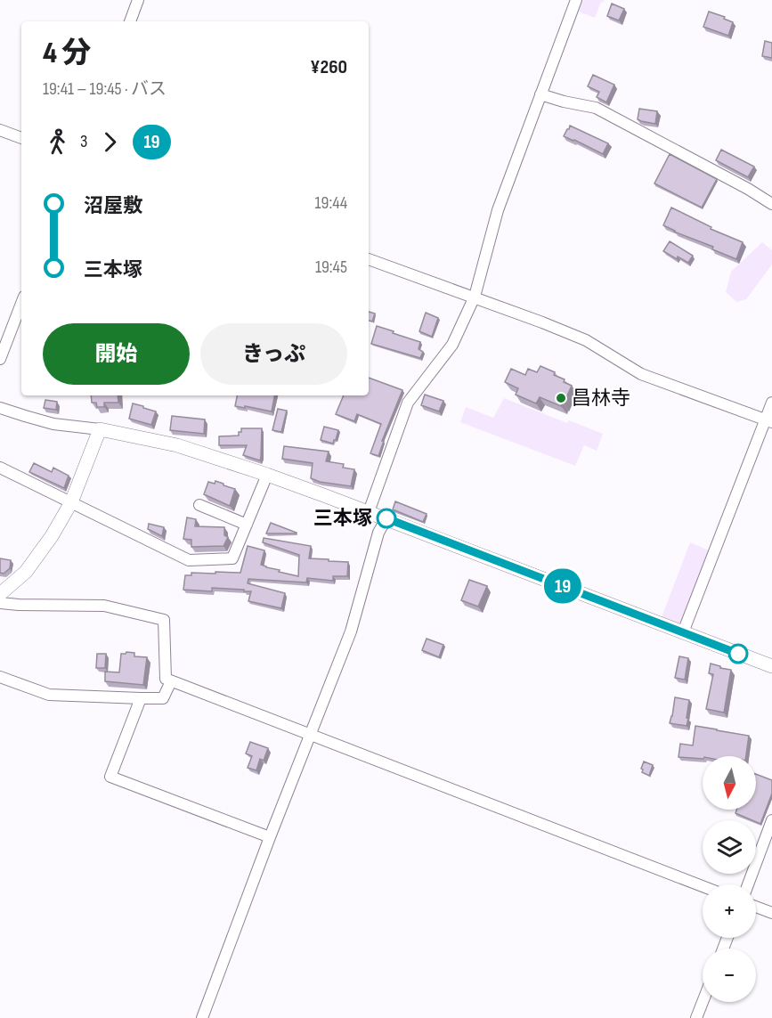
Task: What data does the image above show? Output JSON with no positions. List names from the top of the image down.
{
  "places": ["昌林寺", "三本塚"],
  "lines": ["bus line 19"],
  "north": "bottom",
  "page": {
    "on_map": "19",
    "heading": ["4 分", "19:41 – 19:45 · バス", "¥260"],
    "legs": ["3", "19"],
    "list": [
      {
        "name": "沼屋敷",
        "value": "19:44"
      },
      {
        "name": "三本塚",
        "value": "19:45"
      }
    ],
    "buttons": ["開始", "きっぷ"],
    "map_buttons": ["+", "−"]
  }
}
